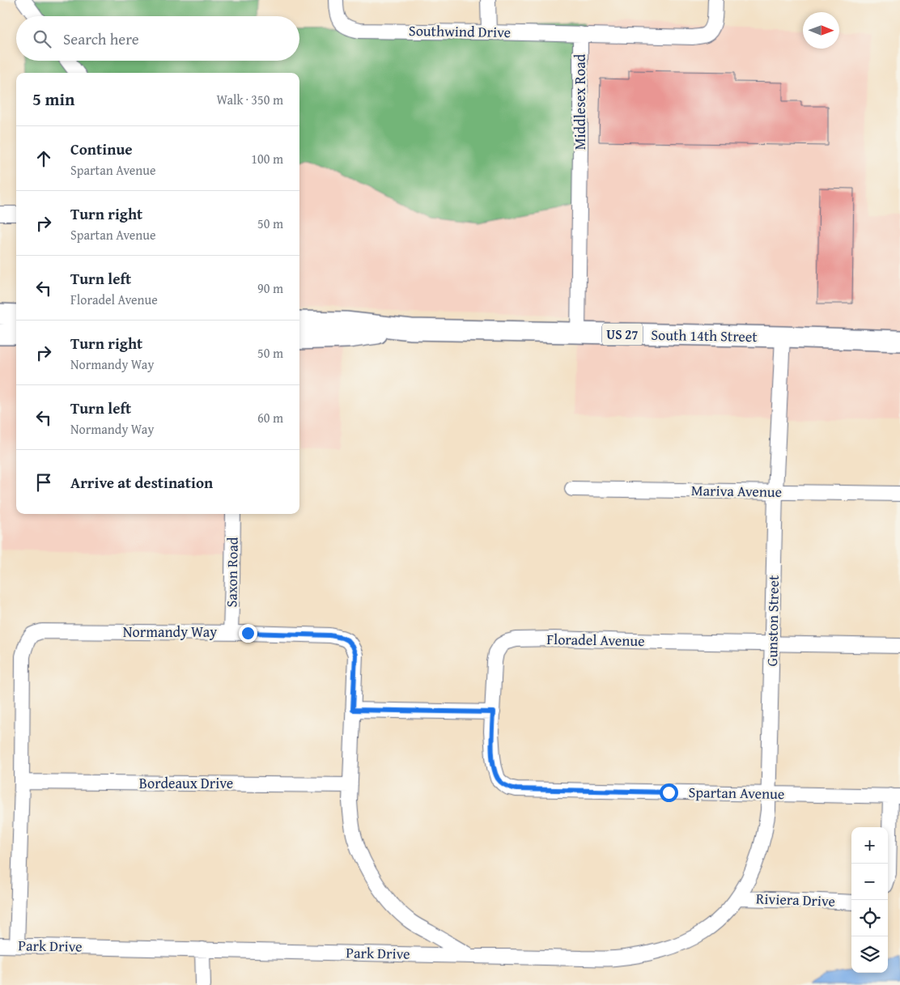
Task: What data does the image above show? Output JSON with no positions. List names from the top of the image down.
{
  "streets": {
    "highway": ["US 27", "South 14th Street"],
    "street": [
      "Southwind Drive",
      "Middlesex Road",
      "Mariva Avenue",
      "Saxon Road",
      "Gunston Street",
      "Normandy Way",
      "Floradel Avenue",
      "Bordeaux Drive",
      "Spartan Avenue",
      "Riviera Drive",
      "Park Drive"
    ]
  },
  "crossings": [
    ["Southwind Drive", "Middlesex Road"],
    ["Middlesex Road", "South 14th Street"],
    ["South 14th Street", "Gunston Street"],
    ["Mariva Avenue", "Gunston Street"],
    ["Saxon Road", "Normandy Way"],
    ["Gunston Street", "Floradel Avenue"],
    ["Gunston Street", "Spartan Avenue"],
    ["Gunston Street", "Riviera Drive"],
    ["Gunston Street", "Park Drive"],
    ["Normandy Way", "Bordeaux Drive"],
    ["Normandy Way", "Park Drive"],
    ["Floradel Avenue", "Spartan Avenue"],
    ["Riviera Drive", "Park Drive"]
  ],
  "north": "right",
  "page": {
    "search": "Search here",
    "heading": ["5 min", "Walk · 350 m"],
    "list": [
      ["Continue", "Spartan Avenue", "100 m"],
      ["Turn right", "Spartan Avenue", "50 m"],
      ["Turn left", "Floradel Avenue", "90 m"],
      ["Turn right", "Normandy Way", "50 m"],
      ["Turn left", "Normandy Way", "60 m"],
      "Arrive at destination"
    ],
    "map_buttons": ["+", "−"]
  }
}
